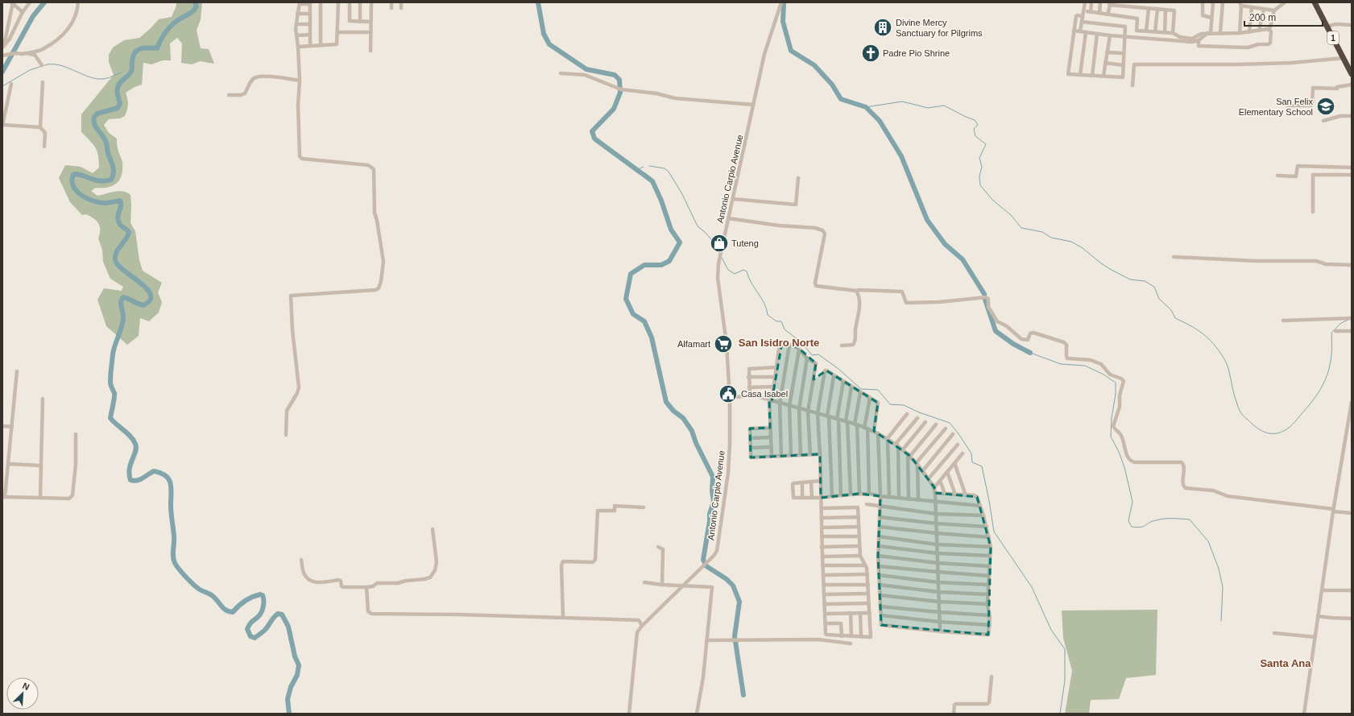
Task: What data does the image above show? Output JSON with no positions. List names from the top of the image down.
{
  "streets": {
    "highway": ["1"],
    "street": ["Antonio Carpio Avenue"]
  },
  "districts": ["San Isidro Norte", "Santa Ana"],
  "places": {
    "building": ["Divine Mercy Sanctuary for Pilgrims"],
    "church": ["Padre Pio Shrine"],
    "school or university": ["San Felix Elementary School"],
    "shop": ["Tuteng"],
    "supermarket": ["Alfamart"],
    "public building": ["Casa Isabel"]
  },
  "scale_bar": "200 m",
  "north": "top right"
}
